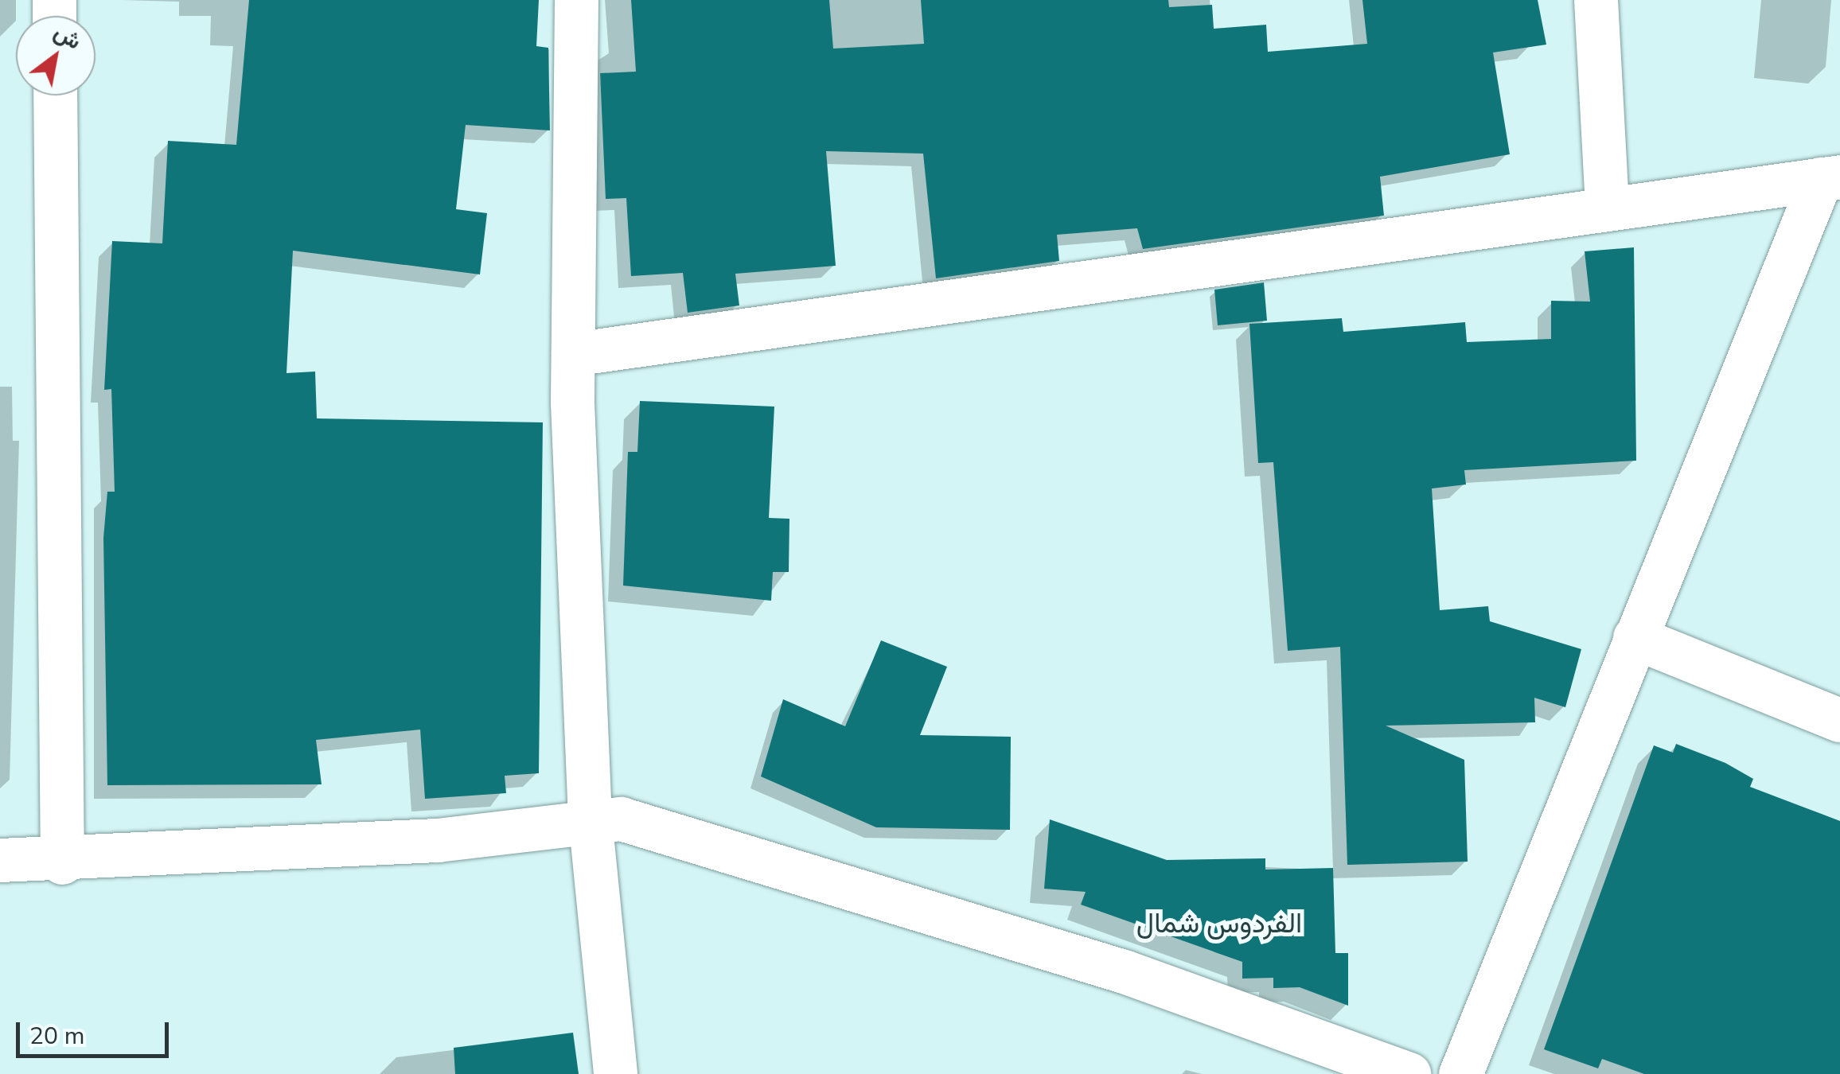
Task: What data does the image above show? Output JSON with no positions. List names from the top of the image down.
{
  "districts": ["الفردوس شمال"],
  "scale_bar": "20 m",
  "north": "top right"
}
